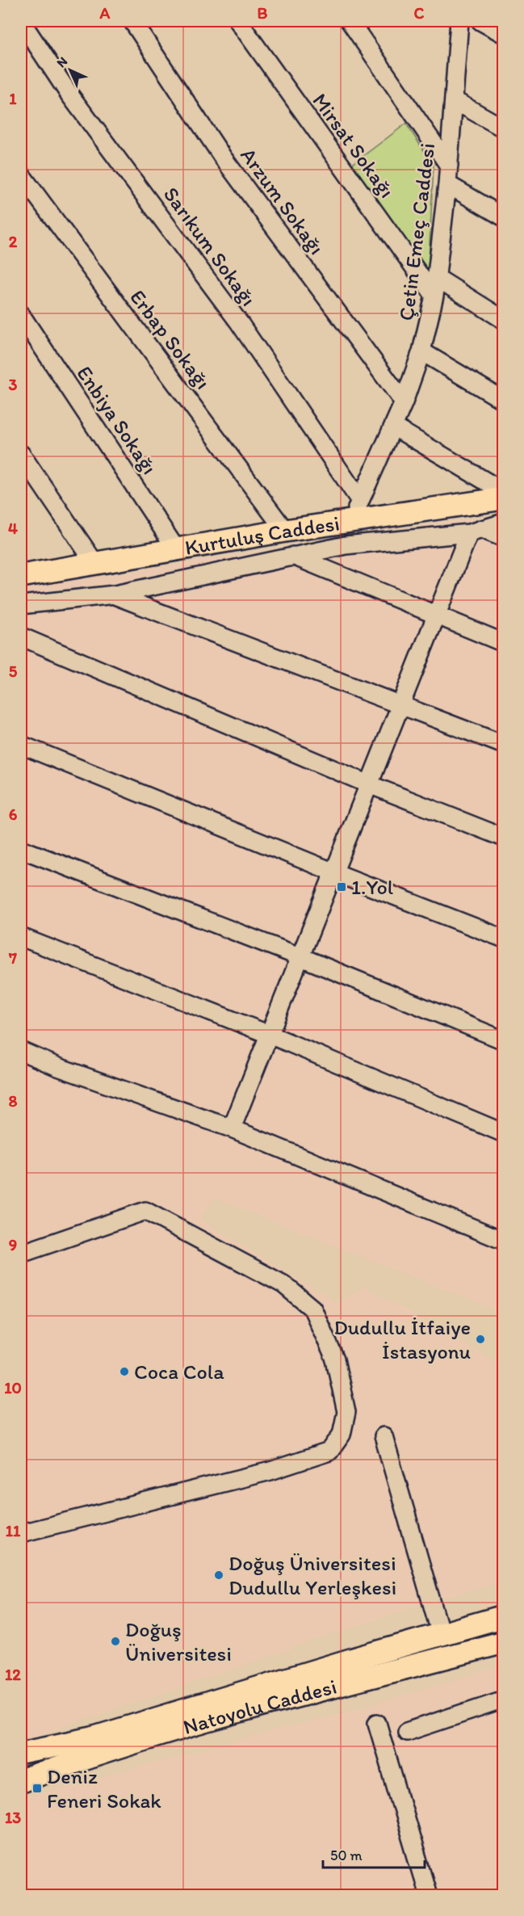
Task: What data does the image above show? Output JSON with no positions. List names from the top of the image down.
{
  "streets": {
    "main road": ["Kurtuluş Caddesi", "Natoyolu Caddesi"],
    "street": [
      "Mirsat Sokağı",
      "Arzum Sokağı",
      "Çetin Emeç Caddesi",
      "Sarıkum Sokağı",
      "Erbap Sokağı",
      "Enbiya Sokağı"
    ]
  },
  "crossings": [
    ["Mirsat Sokağı", "Çetin Emeç Caddesi"],
    ["Arzum Sokağı", "Çetin Emeç Caddesi"],
    ["Çetin Emeç Caddesi", "Sarıkum Sokağı"],
    ["Çetin Emeç Caddesi", "Kurtuluş Caddesi"],
    ["Sarıkum Sokağı", "Kurtuluş Caddesi"],
    ["Erbap Sokağı", "Kurtuluş Caddesi"],
    ["Enbiya Sokağı", "Kurtuluş Caddesi"]
  ],
  "places": {
    "transit": ["1.Yol", "Deniz Feneri Sokak"],
    "other": [
      "Dudullu İtfaiye İstasyonu",
      "Coca Cola",
      "Doğuş Üniversitesi Dudullu Yerleşkesi",
      "Doğuş Üniversitesi"
    ]
  },
  "scale_bar": "50 m",
  "north": "top left",
  "grid": {
    "columns": ["A", "B", "C"],
    "rows": [
      "1",
      "2",
      "3",
      "4",
      "5",
      "6",
      "7",
      "8",
      "9",
      "10",
      "11",
      "12",
      "13"
    ]
  }
}
